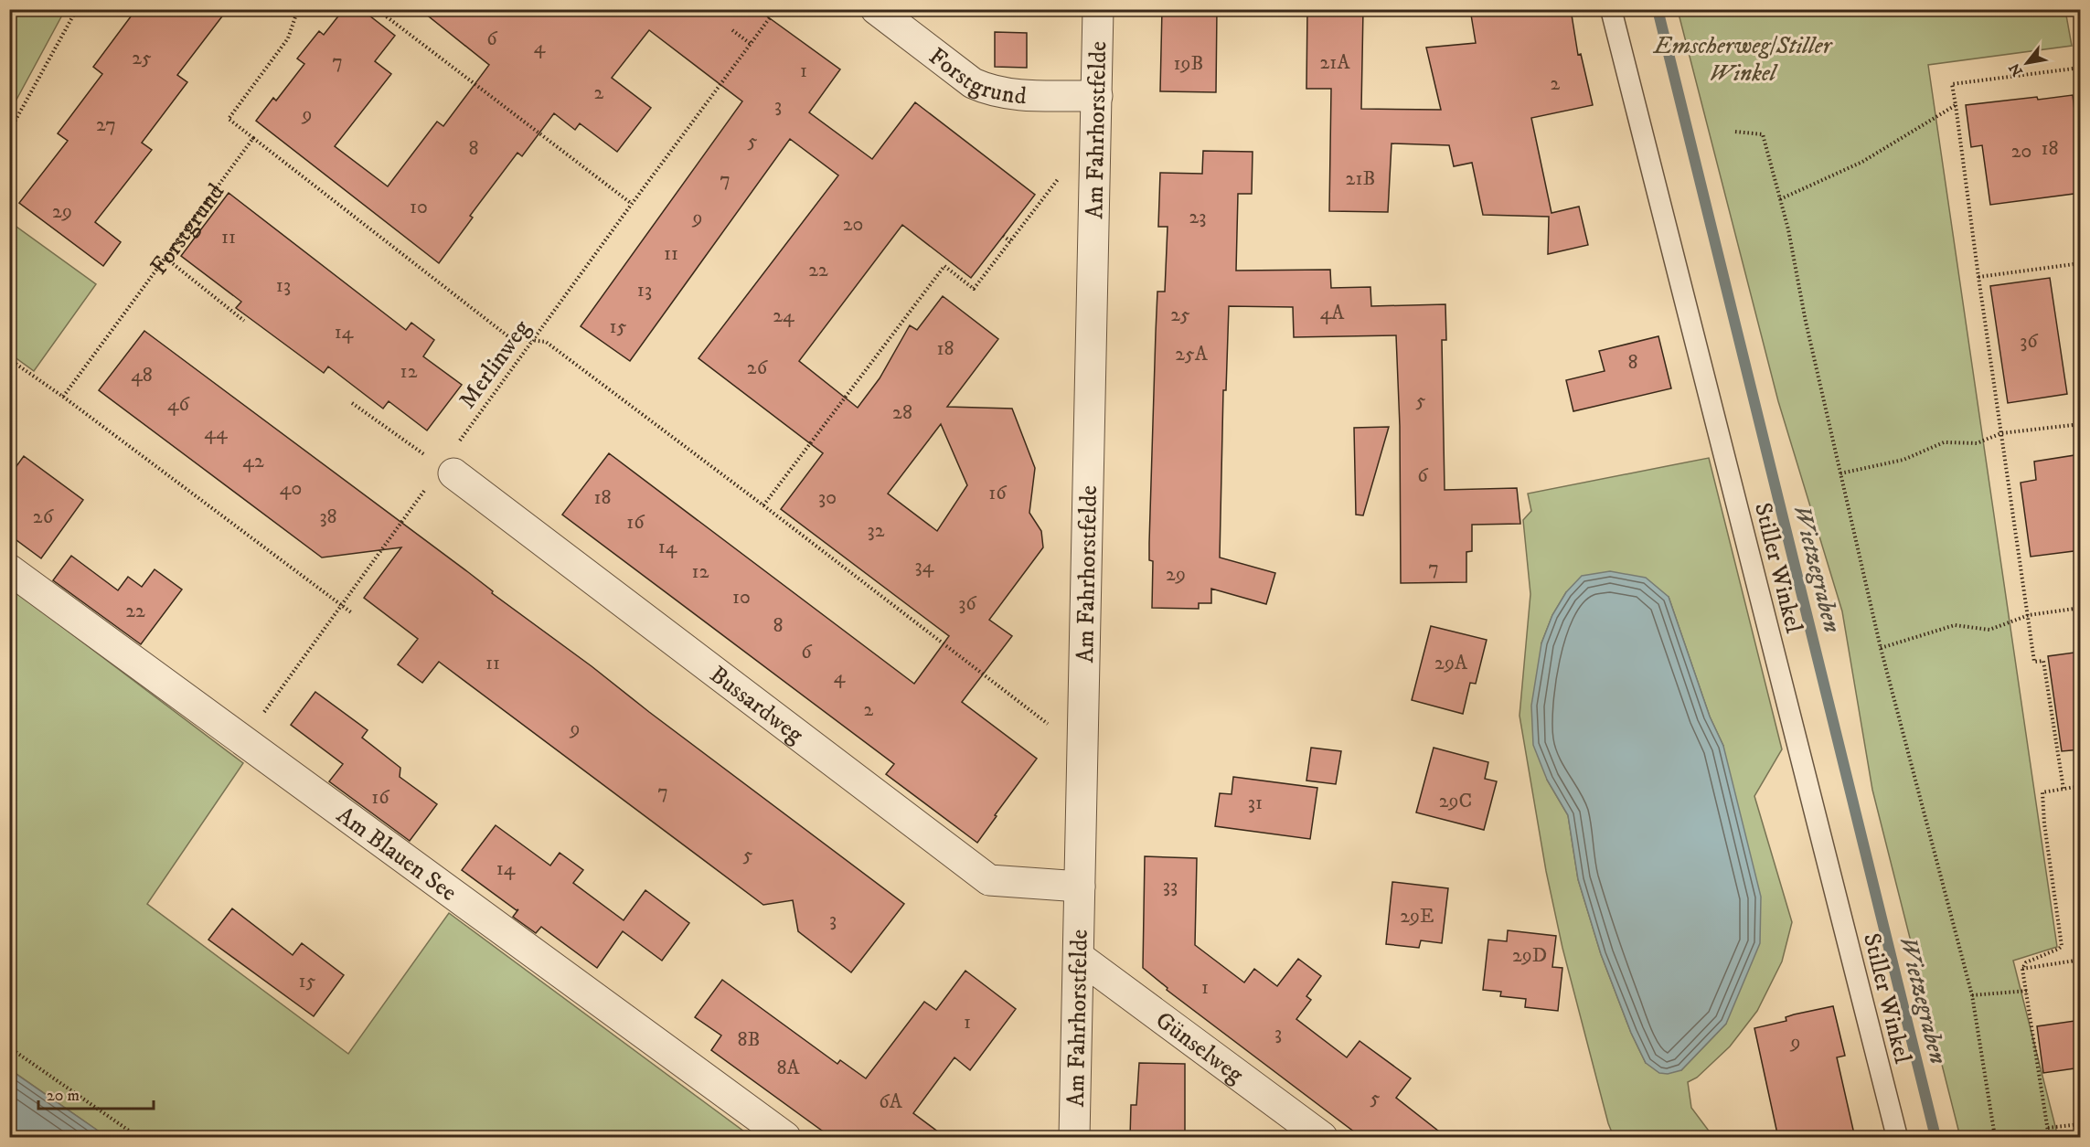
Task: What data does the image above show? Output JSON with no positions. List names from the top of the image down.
{
  "streets": {
    "street": [
      "Forstgrund",
      "Am Fahrhorstfelde",
      "Bussardweg",
      "Am Blauen See",
      "Günselweg"
    ],
    "lane": ["Stiller Winkel"],
    "path": ["Merlinweg"]
  },
  "crossings": [
    ["Forstgrund", "Am Fahrhorstfelde"],
    ["Am Fahrhorstfelde", "Bussardweg"],
    ["Am Fahrhorstfelde", "Günselweg"],
    ["Merlinweg", "Bussardweg"],
    ["Merlinweg", "Am Blauen See"]
  ],
  "water": ["Wietzegraben"],
  "parks": ["Emscherweg/Stiller Winkel"],
  "house_numbers": [
    "6",
    "4",
    "25",
    "7",
    "21A",
    "19B",
    "1",
    "2",
    "2",
    "3",
    "9",
    "27",
    "5",
    "8",
    "18",
    "20",
    "21B",
    "7",
    "10",
    "29",
    "23",
    "9",
    "20",
    "11",
    "11",
    "22",
    "13",
    "13",
    "4A",
    "25",
    "24",
    "15",
    "14",
    "36",
    "18",
    "25A",
    "8",
    "26",
    "12",
    "48",
    "5",
    "46",
    "28",
    "44",
    "42",
    "6",
    "40",
    "16",
    "18",
    "30",
    "26",
    "38",
    "16",
    "32",
    "14",
    "34",
    "7",
    "12",
    "29",
    "10",
    "36",
    "22",
    "8",
    "6",
    "11",
    "29A",
    "4",
    "2",
    "9",
    "7",
    "16",
    "29C",
    "31",
    "5",
    "14",
    "33",
    "29E",
    "3",
    "29D",
    "15",
    "1",
    "1",
    "3",
    "8B",
    "9",
    "8A",
    "5",
    "6A"
  ],
  "scale_bar": "20 m",
  "north": "bottom left"
}
